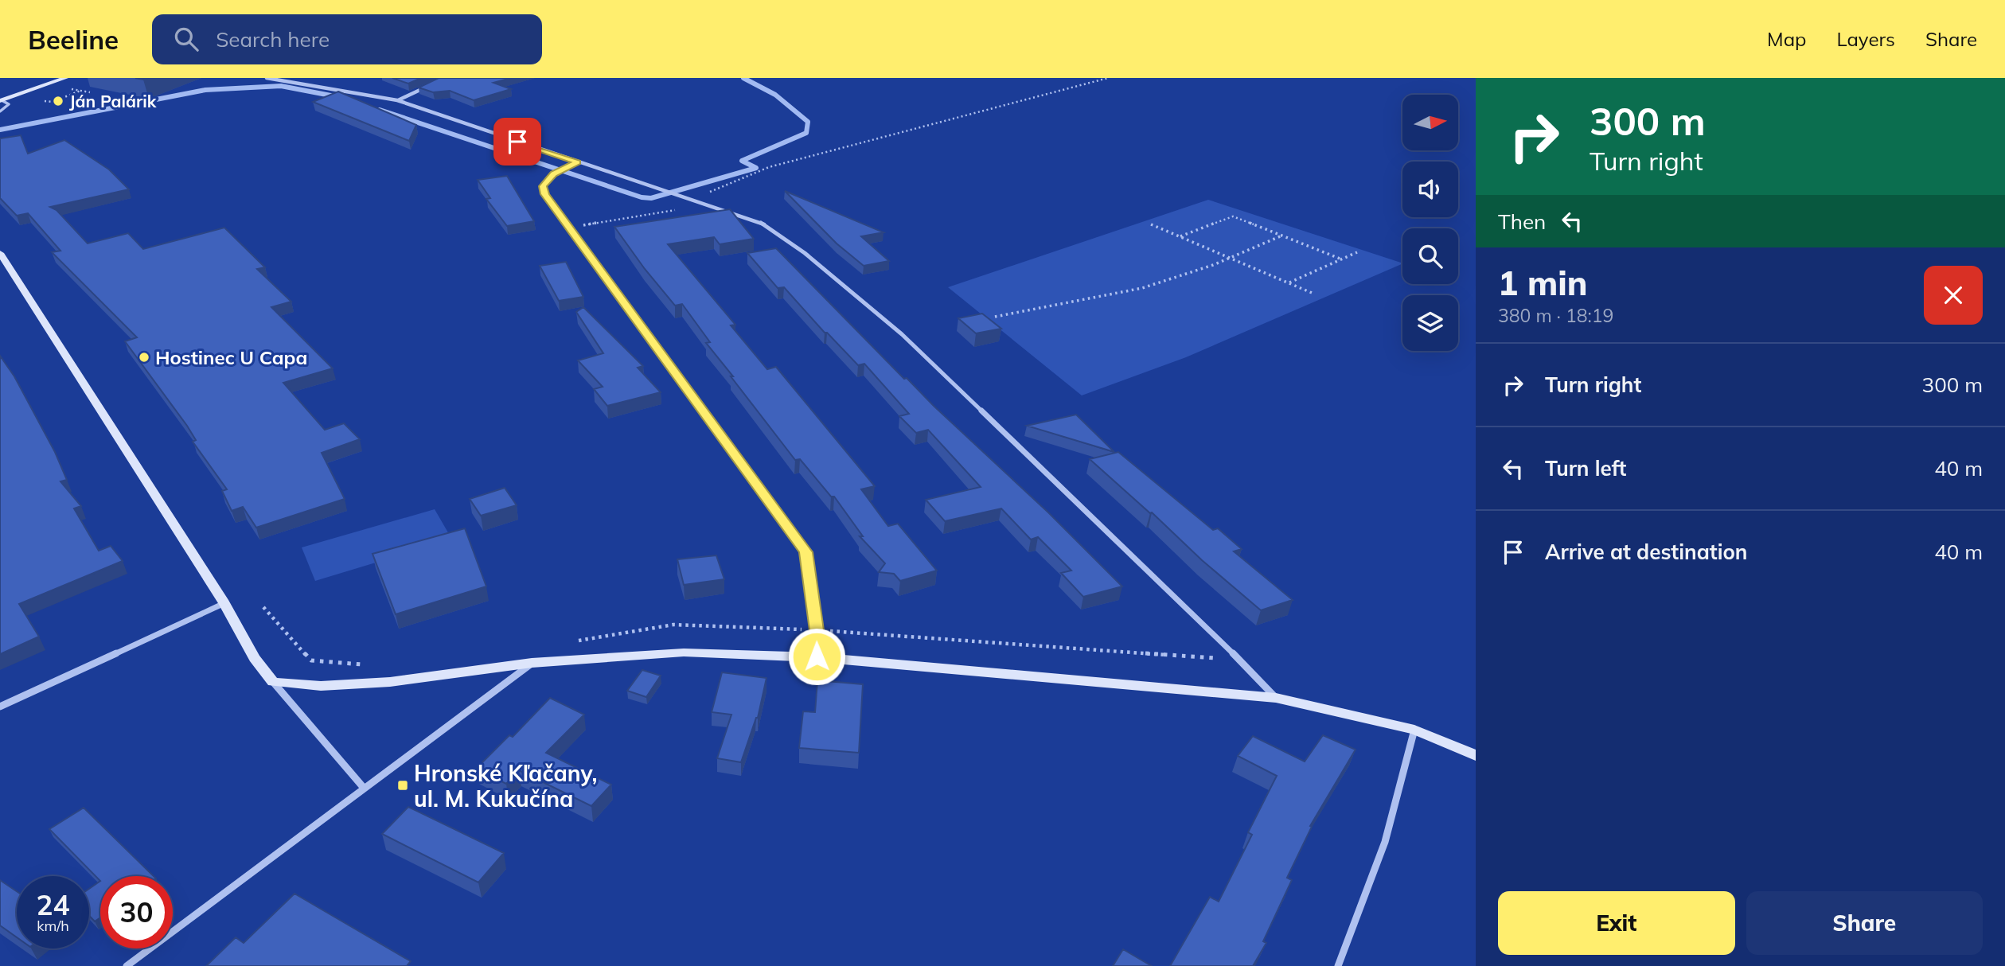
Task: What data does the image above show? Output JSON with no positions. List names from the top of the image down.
{
  "places": {
    "other": ["Ján Palárik", "Hostinec U Capa"],
    "transit": ["Hronské Kľačany, ul. M. Kukučína"]
  },
  "north": "right",
  "page": {
    "header": "Beeline",
    "search": "Search here",
    "nav": ["Map", "Layers", "Share"],
    "turn": ["300 m", "Turn right"],
    "then": "Then",
    "heading": ["1 min", "380 m · 18:19"],
    "list": [
      {
        "name": "Turn right",
        "value": "300 m"
      },
      {
        "name": "Turn left",
        "value": "40 m"
      },
      {
        "name": "Arrive at destination",
        "value": "40 m"
      }
    ],
    "speed": "24 km/h",
    "limit": "30",
    "buttons": ["Exit", "Share"]
  }
}
